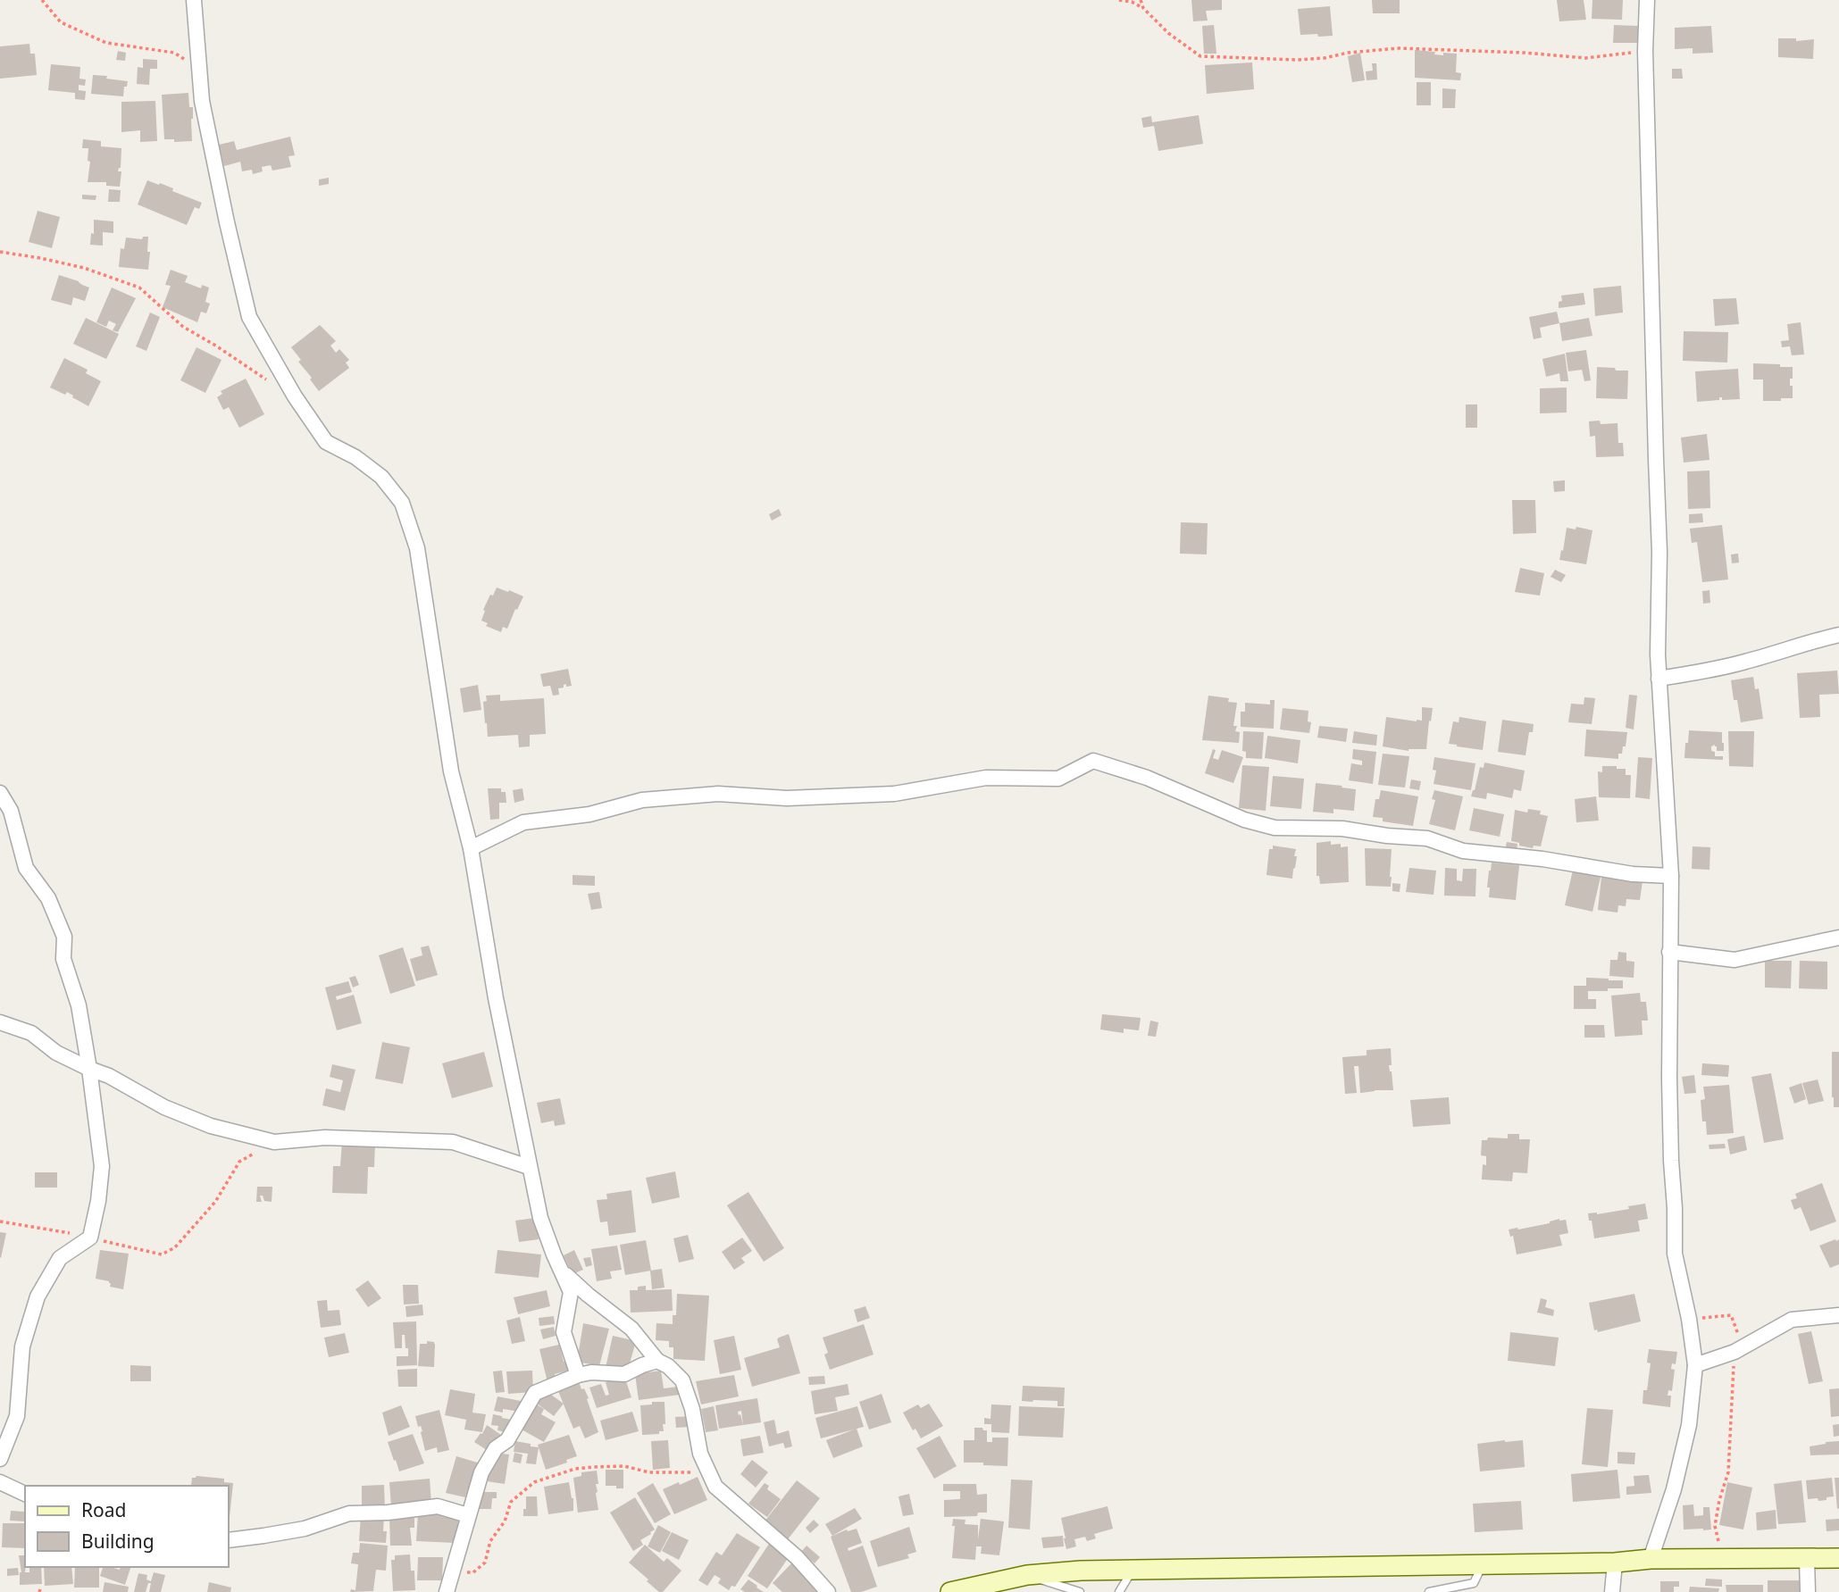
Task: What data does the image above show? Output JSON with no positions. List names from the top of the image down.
{
  "legend": ["Road", "Building"]
}
